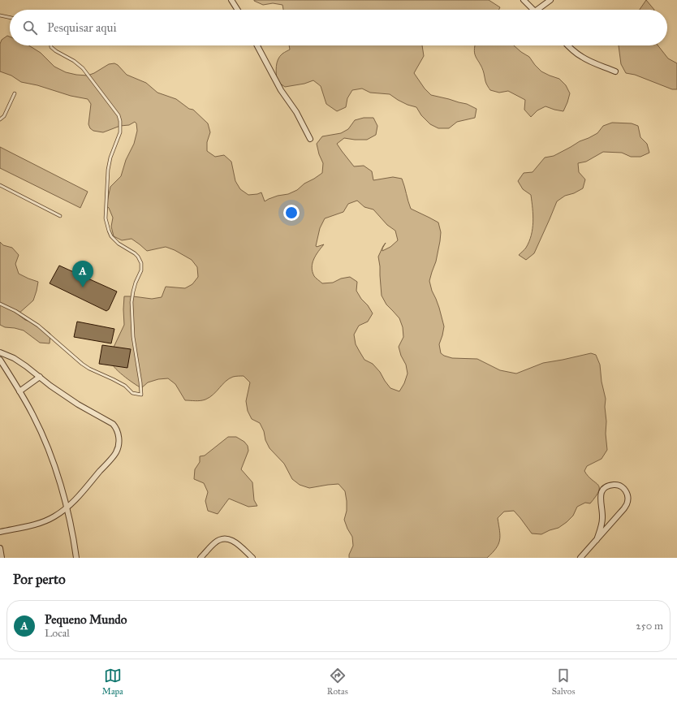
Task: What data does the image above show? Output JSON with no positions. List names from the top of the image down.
{
  "page": {
    "search": "Pesquisar aqui",
    "pins": "A",
    "heading": "Por perto",
    "list": [
      {
        "mark": "A",
        "name": "Pequeno Mundo",
        "note": "Local",
        "value": "250 m"
      }
    ],
    "nav": ["Mapa", "Rotas", "Salvos"]
  }
}
